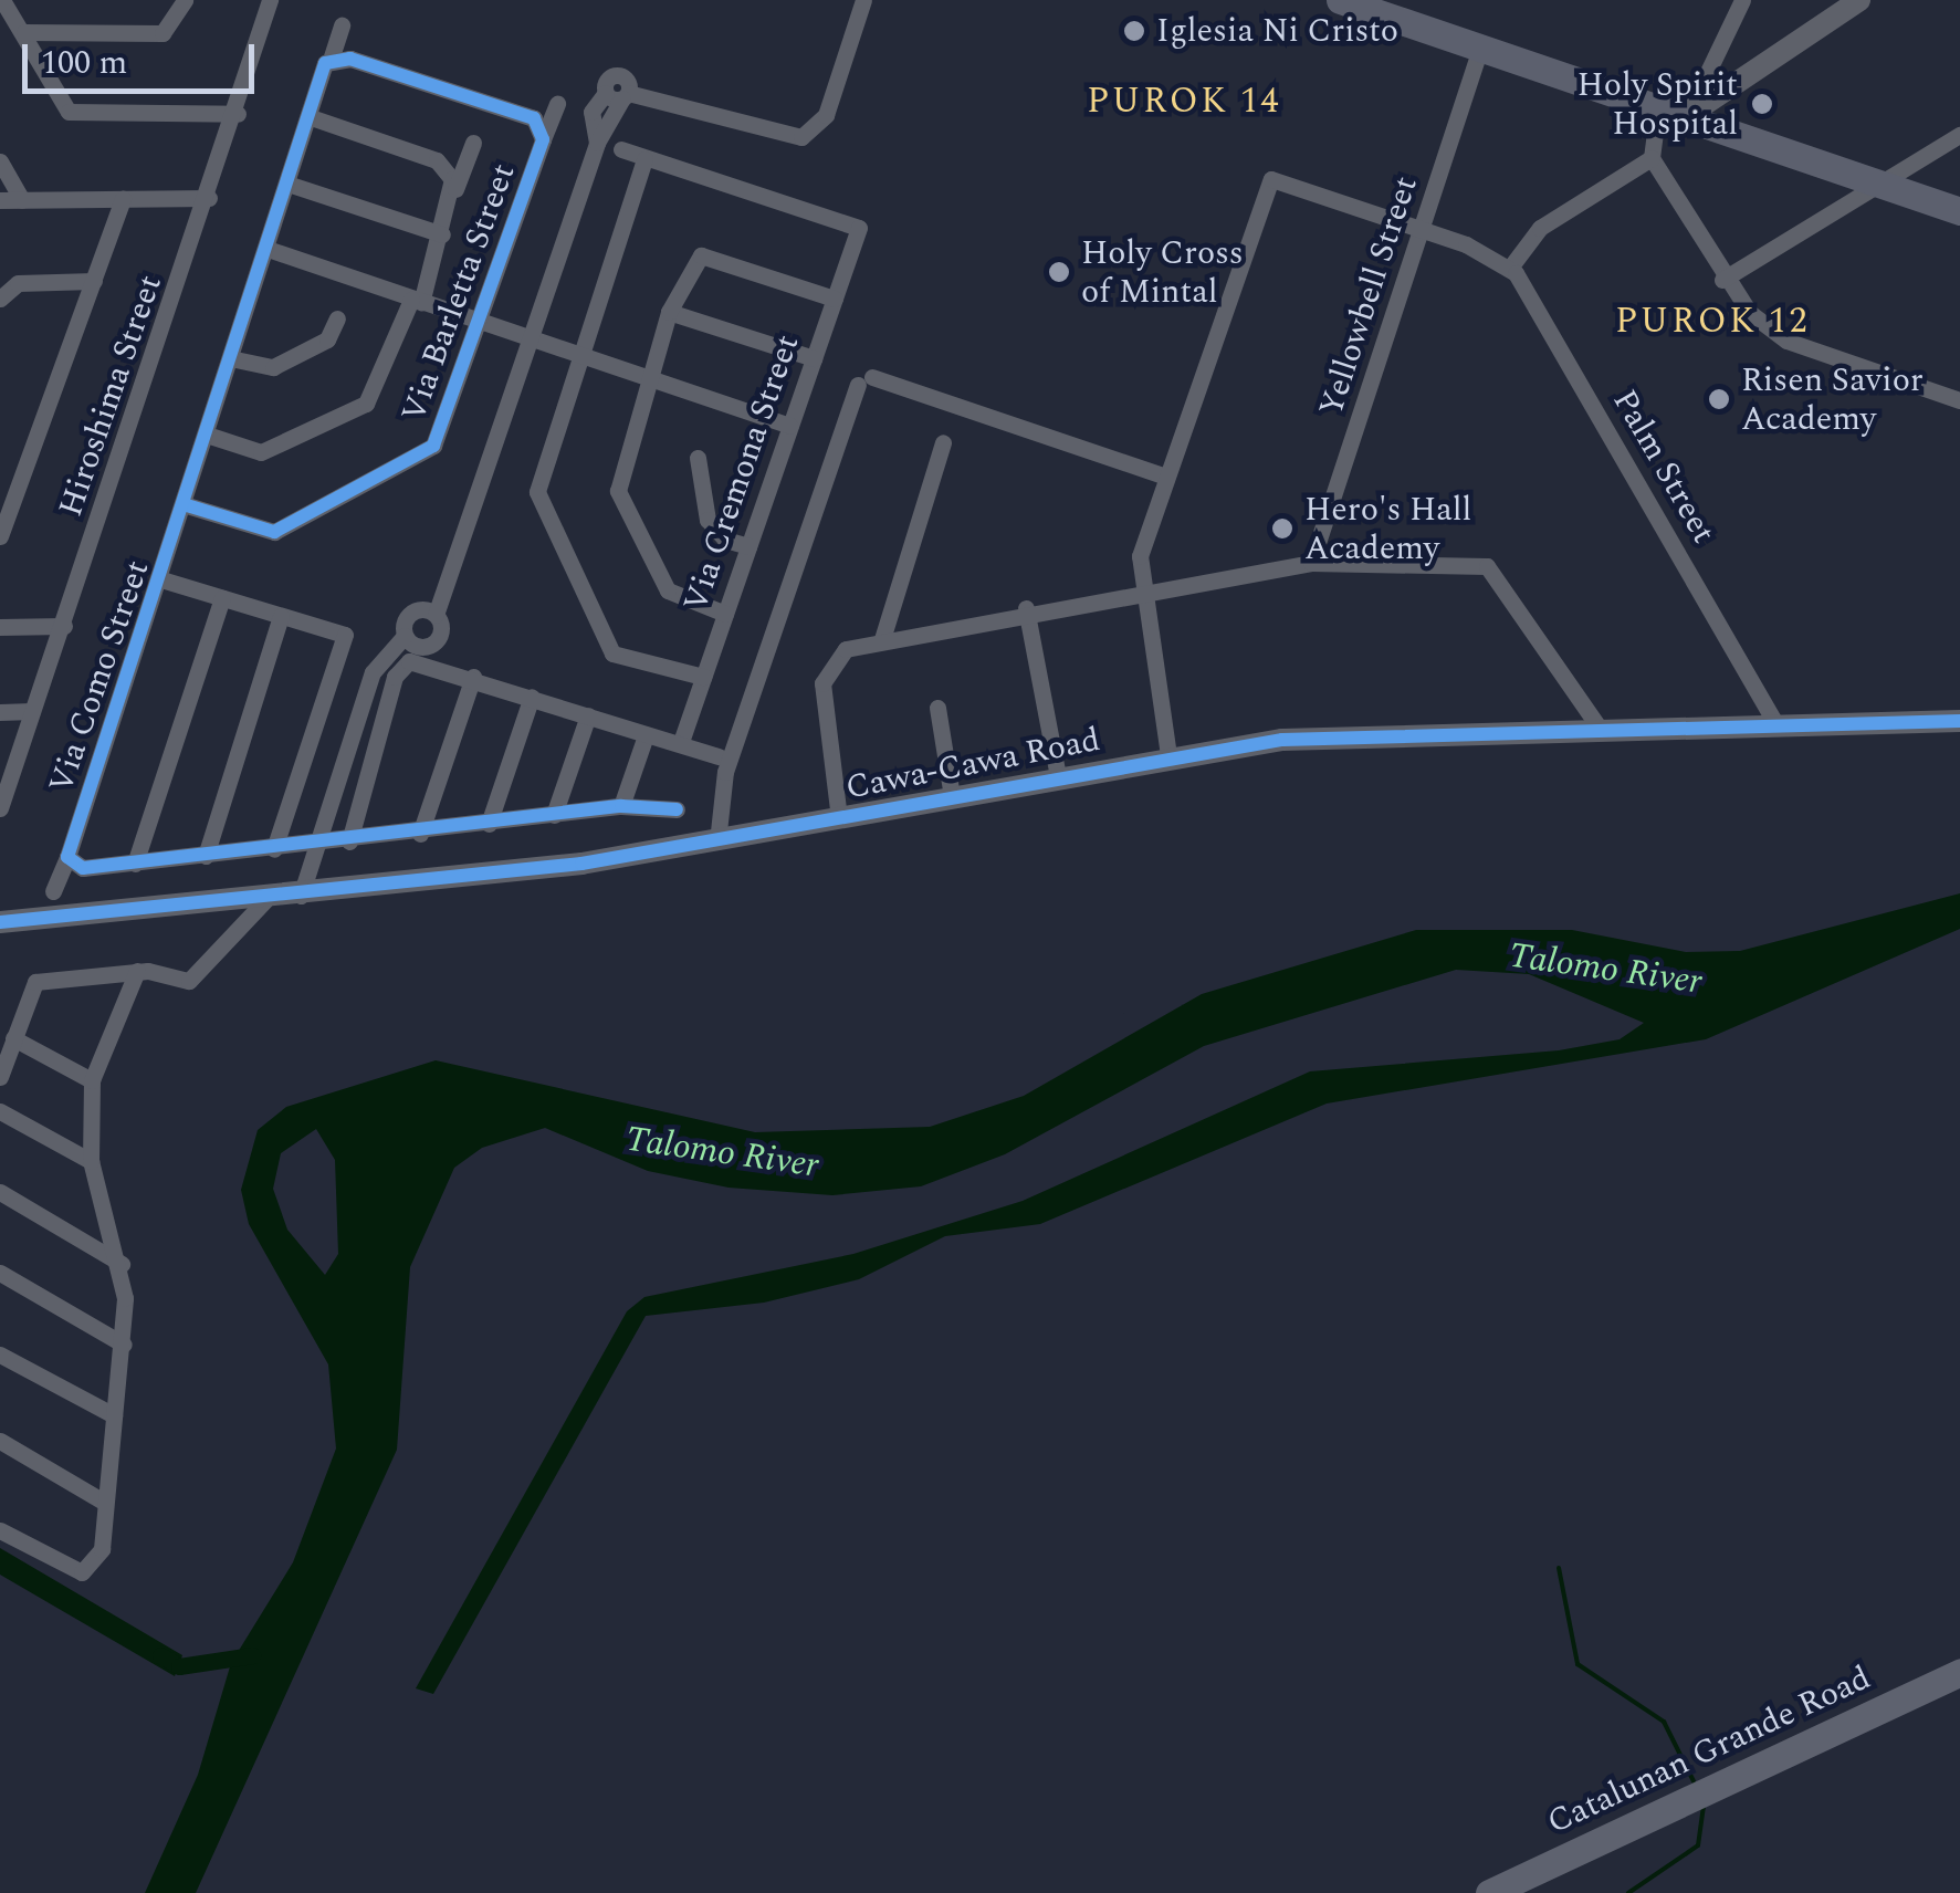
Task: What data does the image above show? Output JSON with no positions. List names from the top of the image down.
{
  "streets": {
    "main road": ["Catalunan Grande Road"],
    "street": [
      "Via Barletta Street",
      "Yellowbell Street",
      "Hiroshima Street",
      "Palm Street",
      "Via Cremona Street",
      "Via Como Street",
      "Cawa-Cawa Road"
    ]
  },
  "crossings": [
    ["Via Barletta Street", "Via Como Street"],
    ["Palm Street", "Cawa-Cawa Road"]
  ],
  "districts": ["PUROK 14", "PUROK 12"],
  "water": ["Talomo River"],
  "places": [
    "Iglesia Ni Cristo",
    "Holy Spirit Hospital",
    "Holy Cross of Mintal",
    "Risen Savior Academy",
    "Hero's Hall Academy"
  ],
  "scale_bar": "100 m"
}
